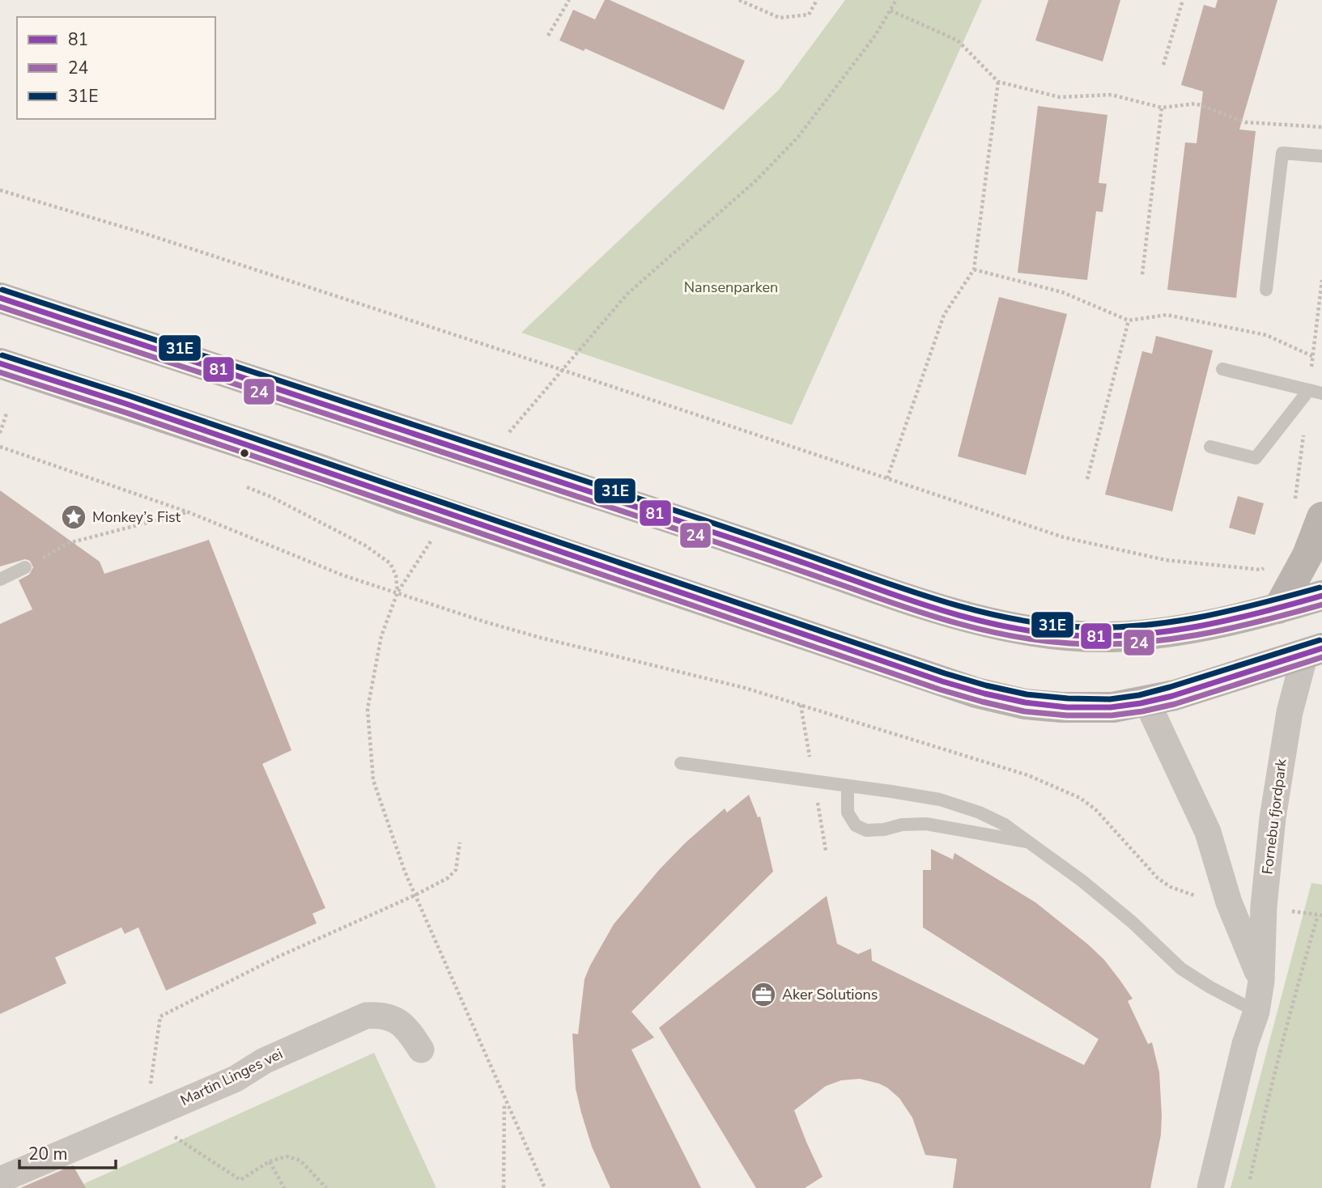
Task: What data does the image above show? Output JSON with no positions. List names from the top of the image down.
{
  "streets": {
    "street": ["Fornebu fjordpark", "Martin Linges vei"]
  },
  "parks": ["Nansenparken"],
  "places": {
    "place": ["Monkey’s Fist"],
    "office": ["Aker Solutions"]
  },
  "lines": ["transit line 31E", "transit line 81", "transit line 24"],
  "legend": ["81", "24", "31E"],
  "scale_bar": "20 m"
}
